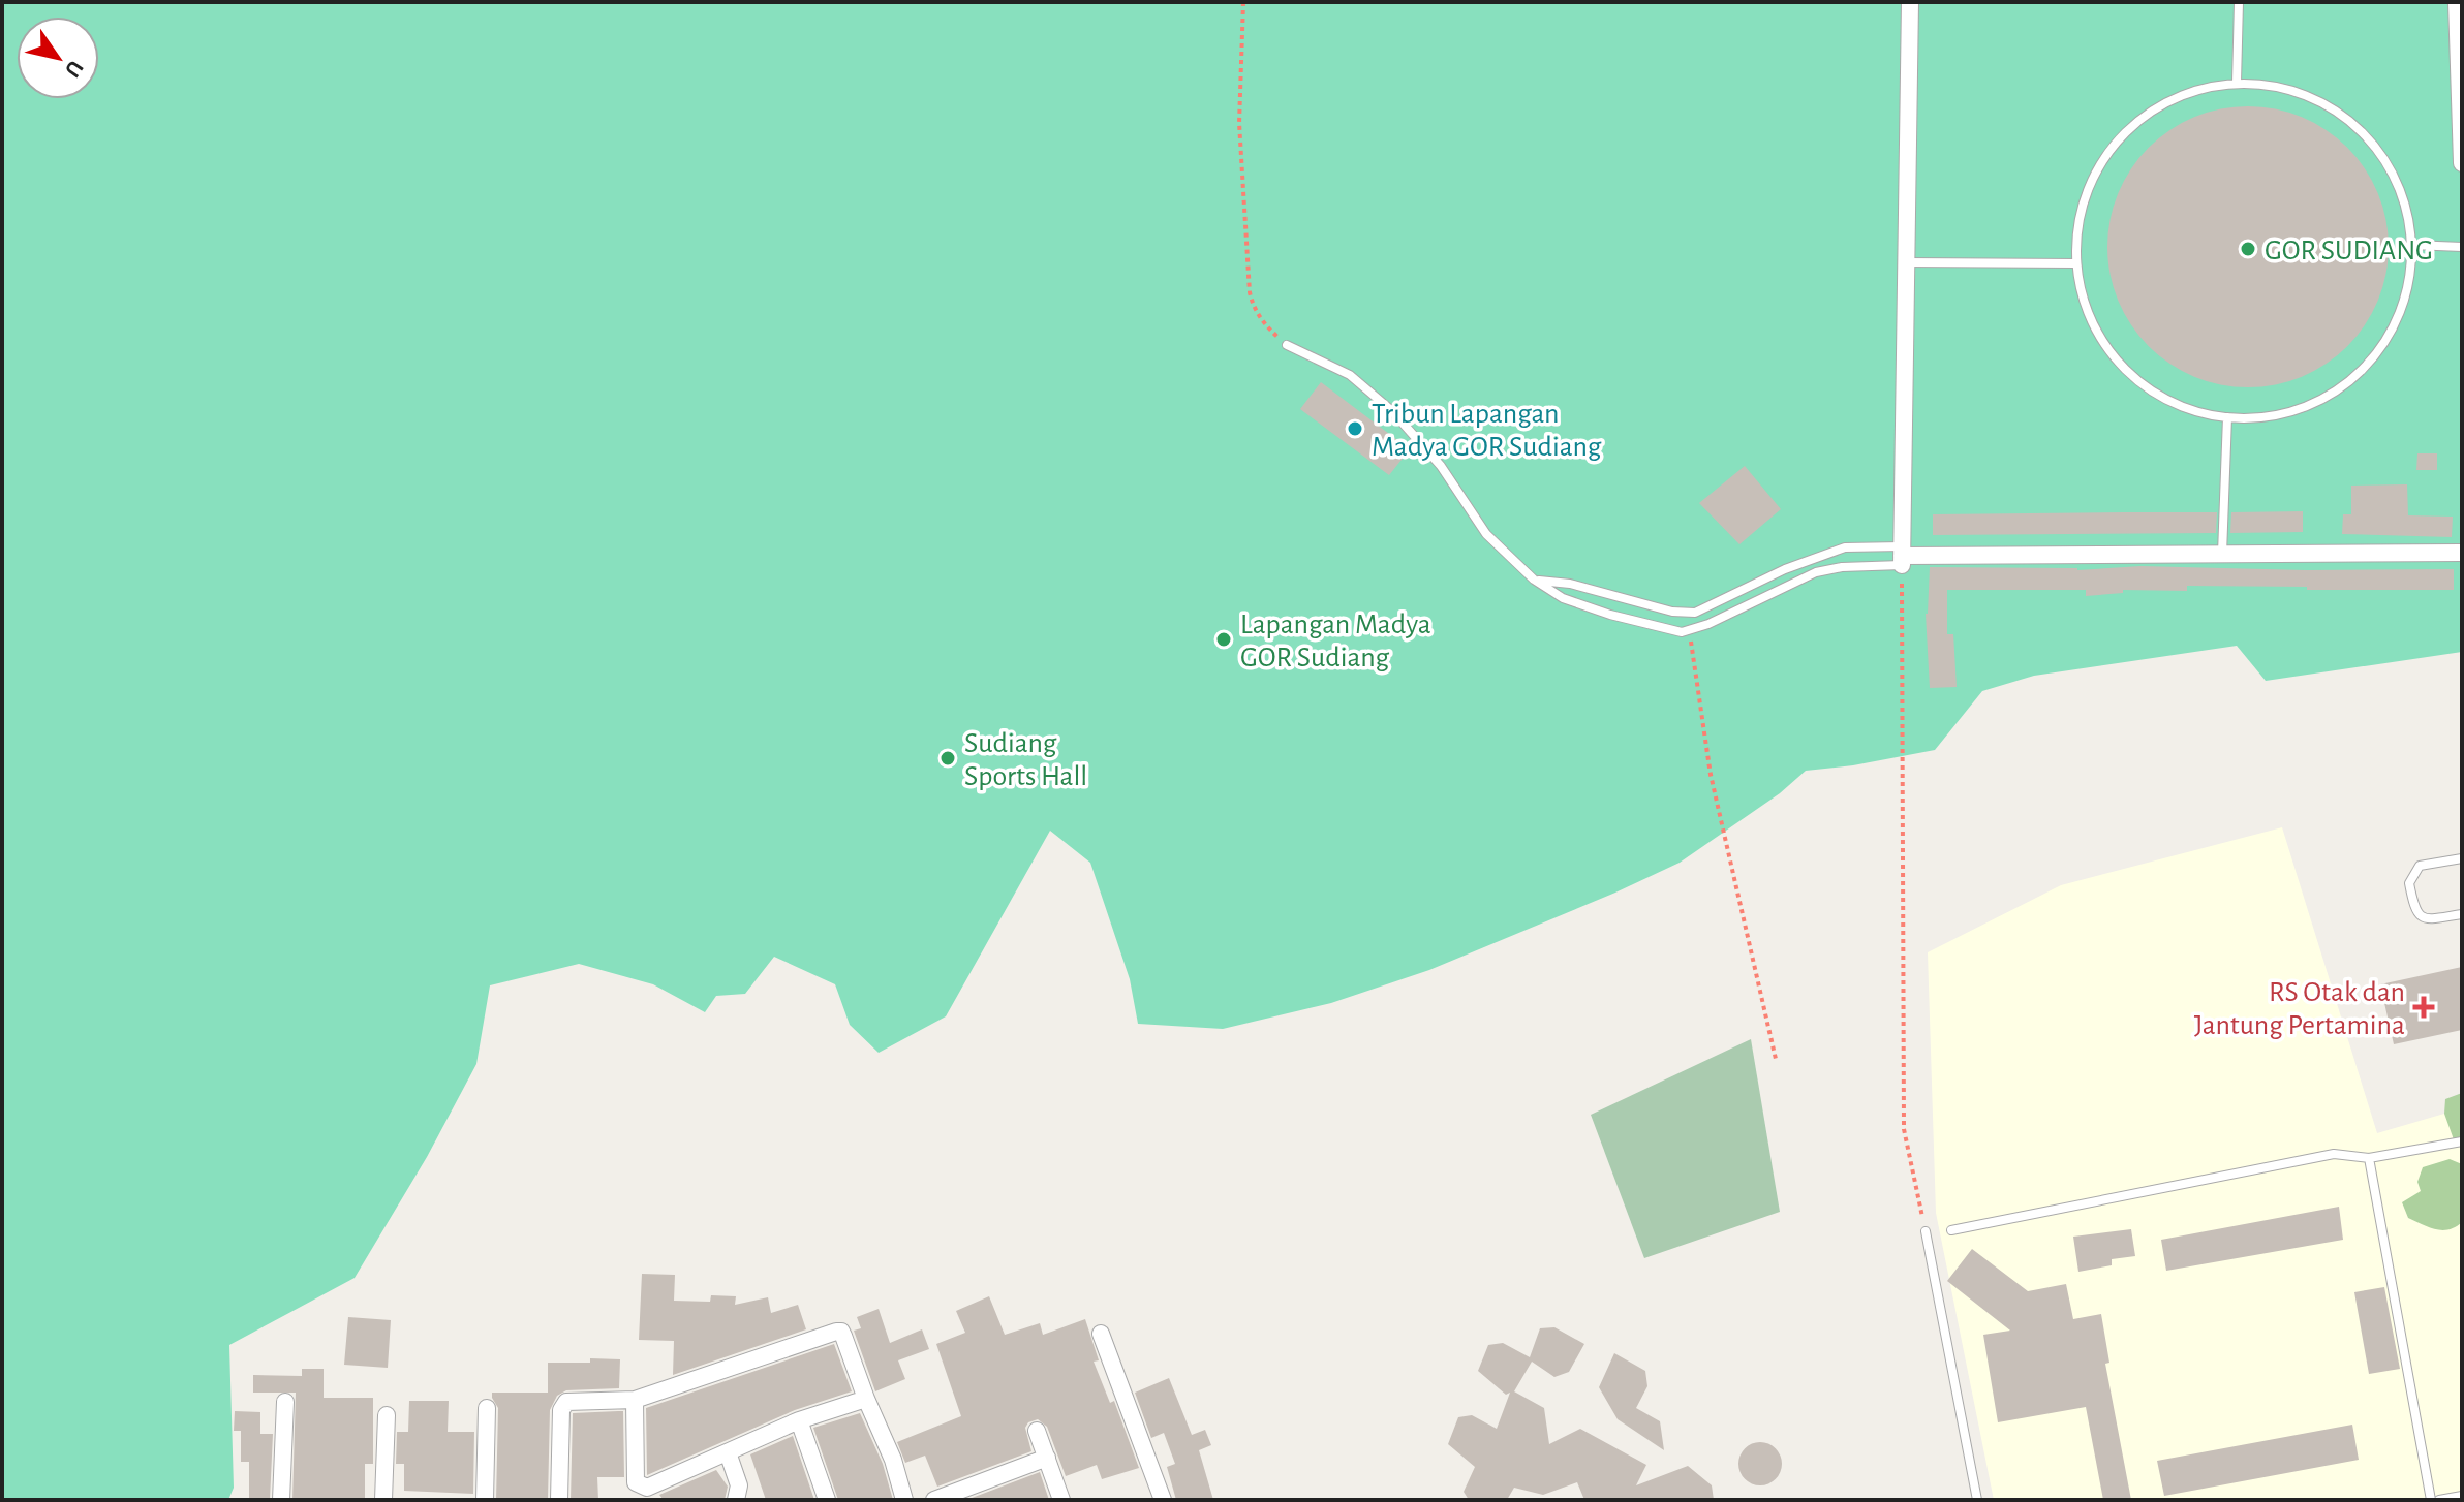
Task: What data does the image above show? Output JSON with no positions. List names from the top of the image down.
{
  "places": {
    "other": [
      "GOR SUDIANG",
      "Tribun Lapangan Madya GOR Sudiang",
      "Lapangan Madya GOR Sudiang",
      "Sudiang Sports Hall"
    ],
    "health": ["RS Otak dan Jantung Pertamina"]
  },
  "north": "bottom right"
}
